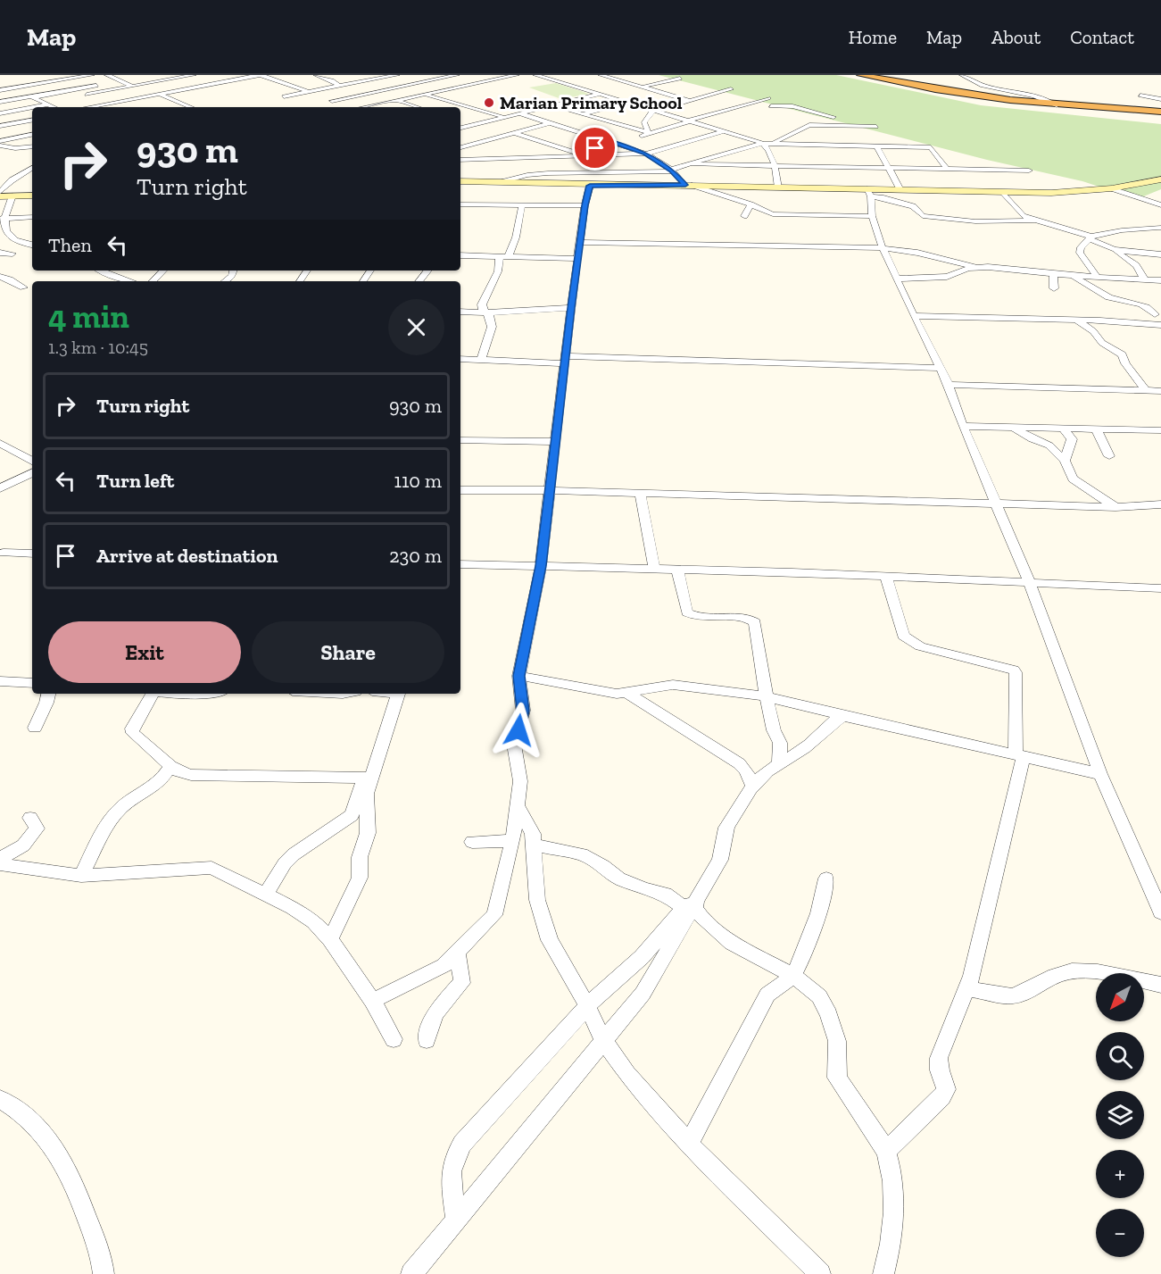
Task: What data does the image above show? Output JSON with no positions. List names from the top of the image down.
{
  "places": ["Marian Primary School"],
  "north": "bottom left",
  "page": {
    "header": "Map",
    "nav": [
      "Home",
      "Map",
      "About",
      "Contact"
    ],
    "turn": ["930 m", "Turn right"],
    "then": "Then",
    "heading": ["4 min", "1.3 km · 10:45"],
    "list": [
      {
        "name": "Turn right",
        "value": "930 m"
      },
      {
        "name": "Turn left",
        "value": "110 m"
      },
      {
        "name": "Arrive at destination",
        "value": "230 m"
      }
    ],
    "buttons": ["Exit", "Share"],
    "map_buttons": ["+", "−"]
  }
}
